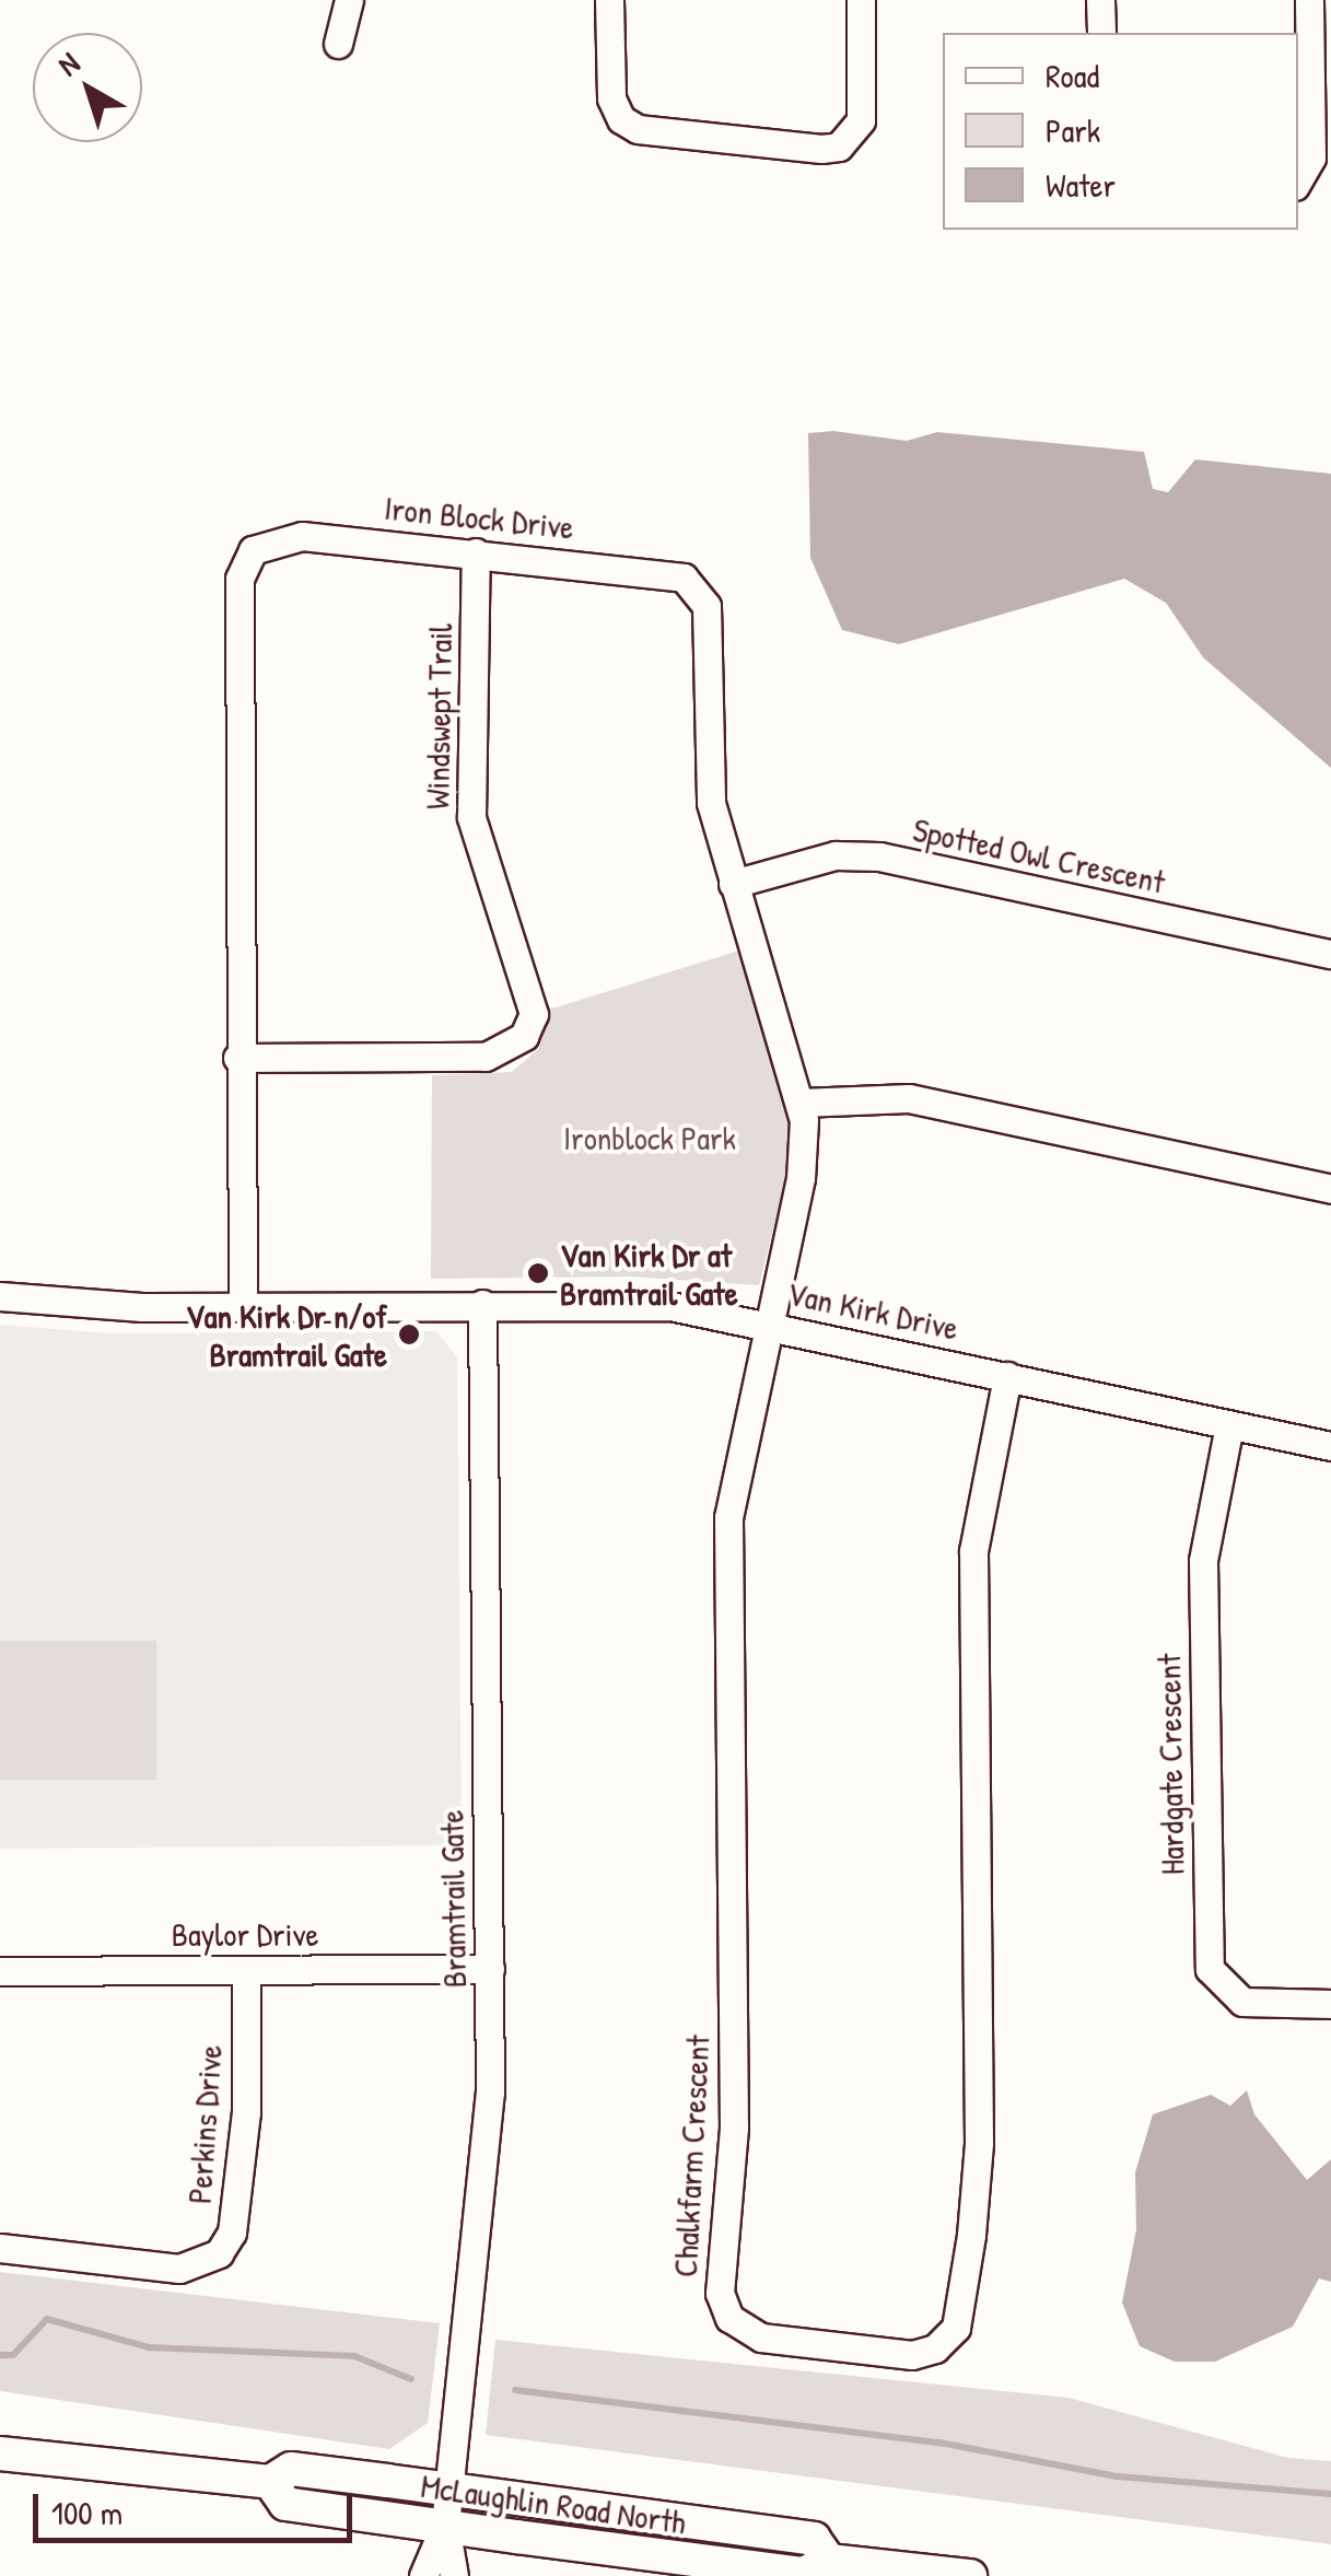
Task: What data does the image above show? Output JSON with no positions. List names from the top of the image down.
{
  "streets": {
    "main road": ["McLaughlin Road North"],
    "street": [
      "Iron Block Drive",
      "Windswept Trail",
      "Spotted Owl Crescent",
      "Van Kirk Drive",
      "Hardgate Crescent",
      "Bramtrail Gate",
      "Baylor Drive",
      "Perkins Drive",
      "Chalkfarm Crescent"
    ]
  },
  "crossings": [
    ["Iron Block Drive", "Windswept Trail"],
    ["Iron Block Drive", "Spotted Owl Crescent"],
    ["Iron Block Drive", "Van Kirk Drive"],
    ["Iron Block Drive", "Chalkfarm Crescent"],
    ["Van Kirk Drive", "Hardgate Crescent"],
    ["Van Kirk Drive", "Bramtrail Gate"],
    ["Van Kirk Drive", "Chalkfarm Crescent"],
    ["Bramtrail Gate", "Baylor Drive"],
    ["Bramtrail Gate", "McLaughlin Road North"],
    ["Baylor Drive", "Perkins Drive"]
  ],
  "parks": ["Ironblock Park"],
  "places": ["Van Kirk Dr at Bramtrail Gate", "Van Kirk Dr n/of Bramtrail Gate"],
  "legend": ["Road", "Park", "Water"],
  "scale_bar": "100 m",
  "north": "top left"
}
